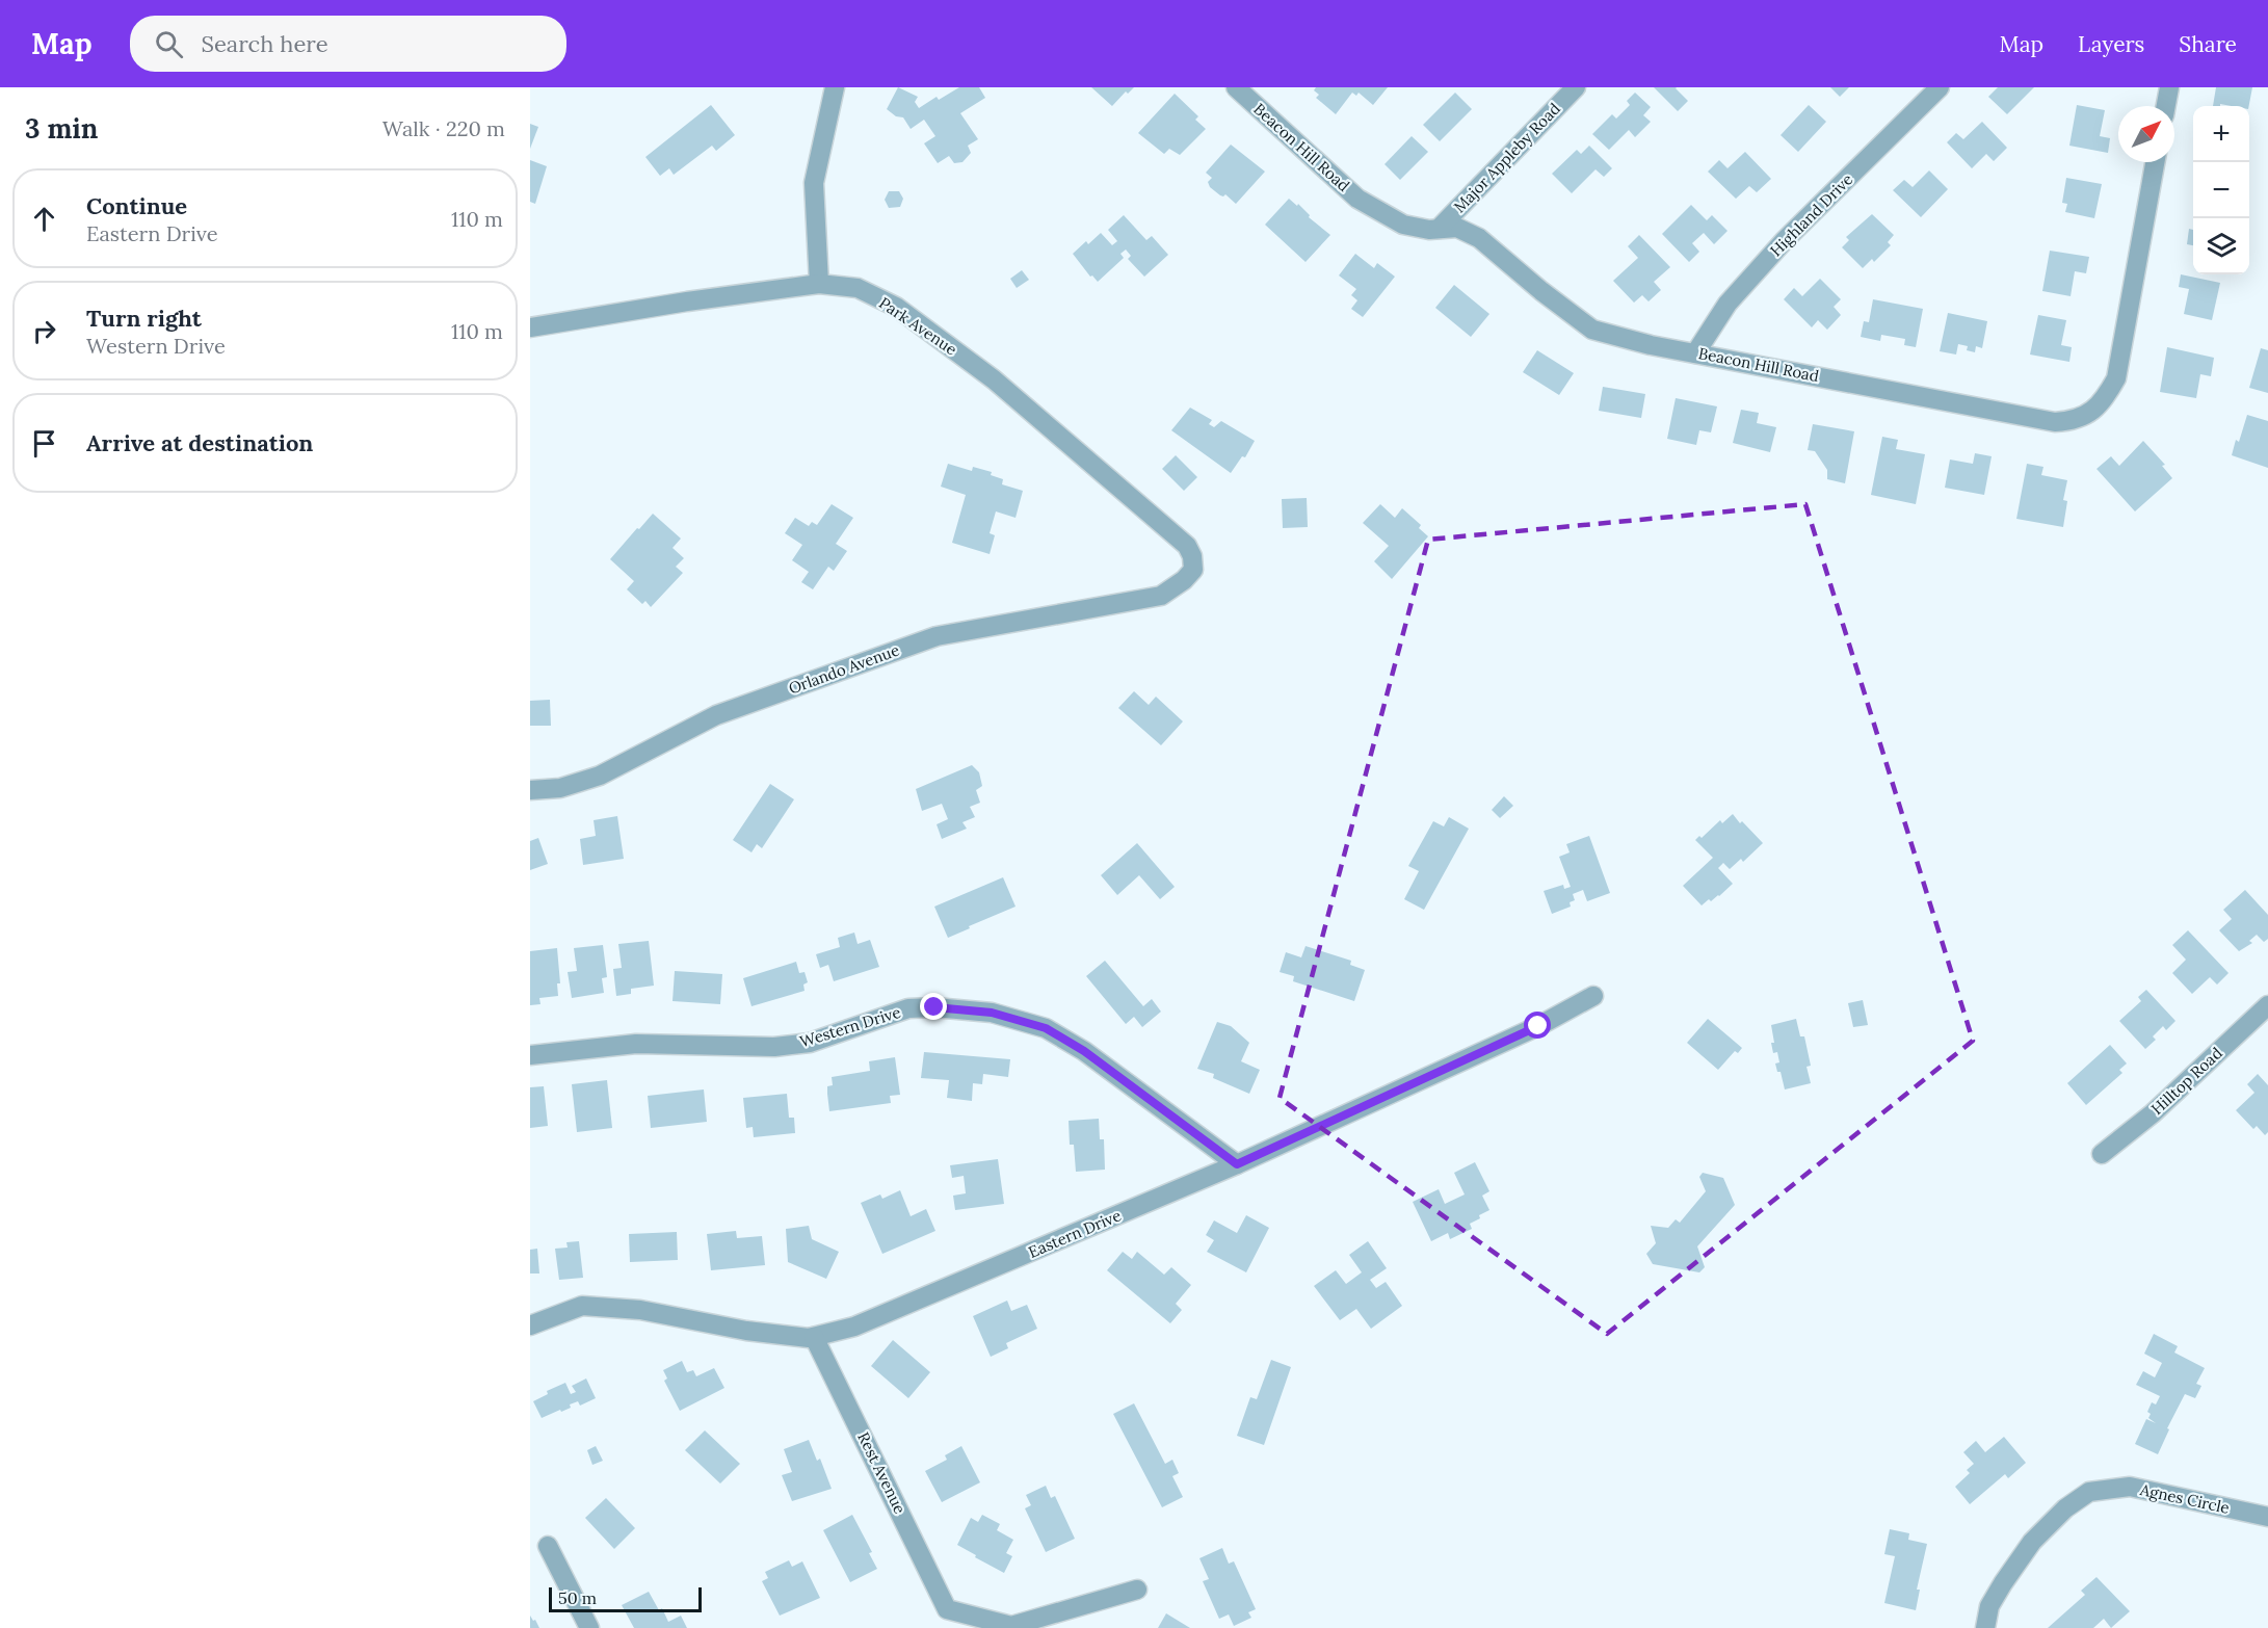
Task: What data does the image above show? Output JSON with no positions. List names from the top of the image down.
{
  "streets": {
    "street": [
      "Beacon Hill Road",
      "Major Appleby Road",
      "Highland Drive",
      "Park Avenue",
      "Orlando Avenue",
      "Western Drive",
      "Hilltop Road",
      "Eastern Drive",
      "Rest Avenue",
      "Agnes Circle"
    ]
  },
  "crossings": [
    ["Beacon Hill Road", "Major Appleby Road"],
    ["Beacon Hill Road", "Highland Drive"],
    ["Park Avenue", "Orlando Avenue"],
    ["Western Drive", "Eastern Drive"],
    ["Eastern Drive", "Rest Avenue"]
  ],
  "scale_bar": "50 m",
  "north": "top right",
  "page": {
    "header": "Map",
    "search": "Search here",
    "nav": ["Map", "Layers", "Share"],
    "heading": ["3 min", "Walk · 220 m"],
    "map_buttons": ["+", "−"],
    "list": [
      ["Continue", "Eastern Drive", "110 m"],
      ["Turn right", "Western Drive", "110 m"],
      "Arrive at destination"
    ],
    "scale": "50 m"
  }
}
